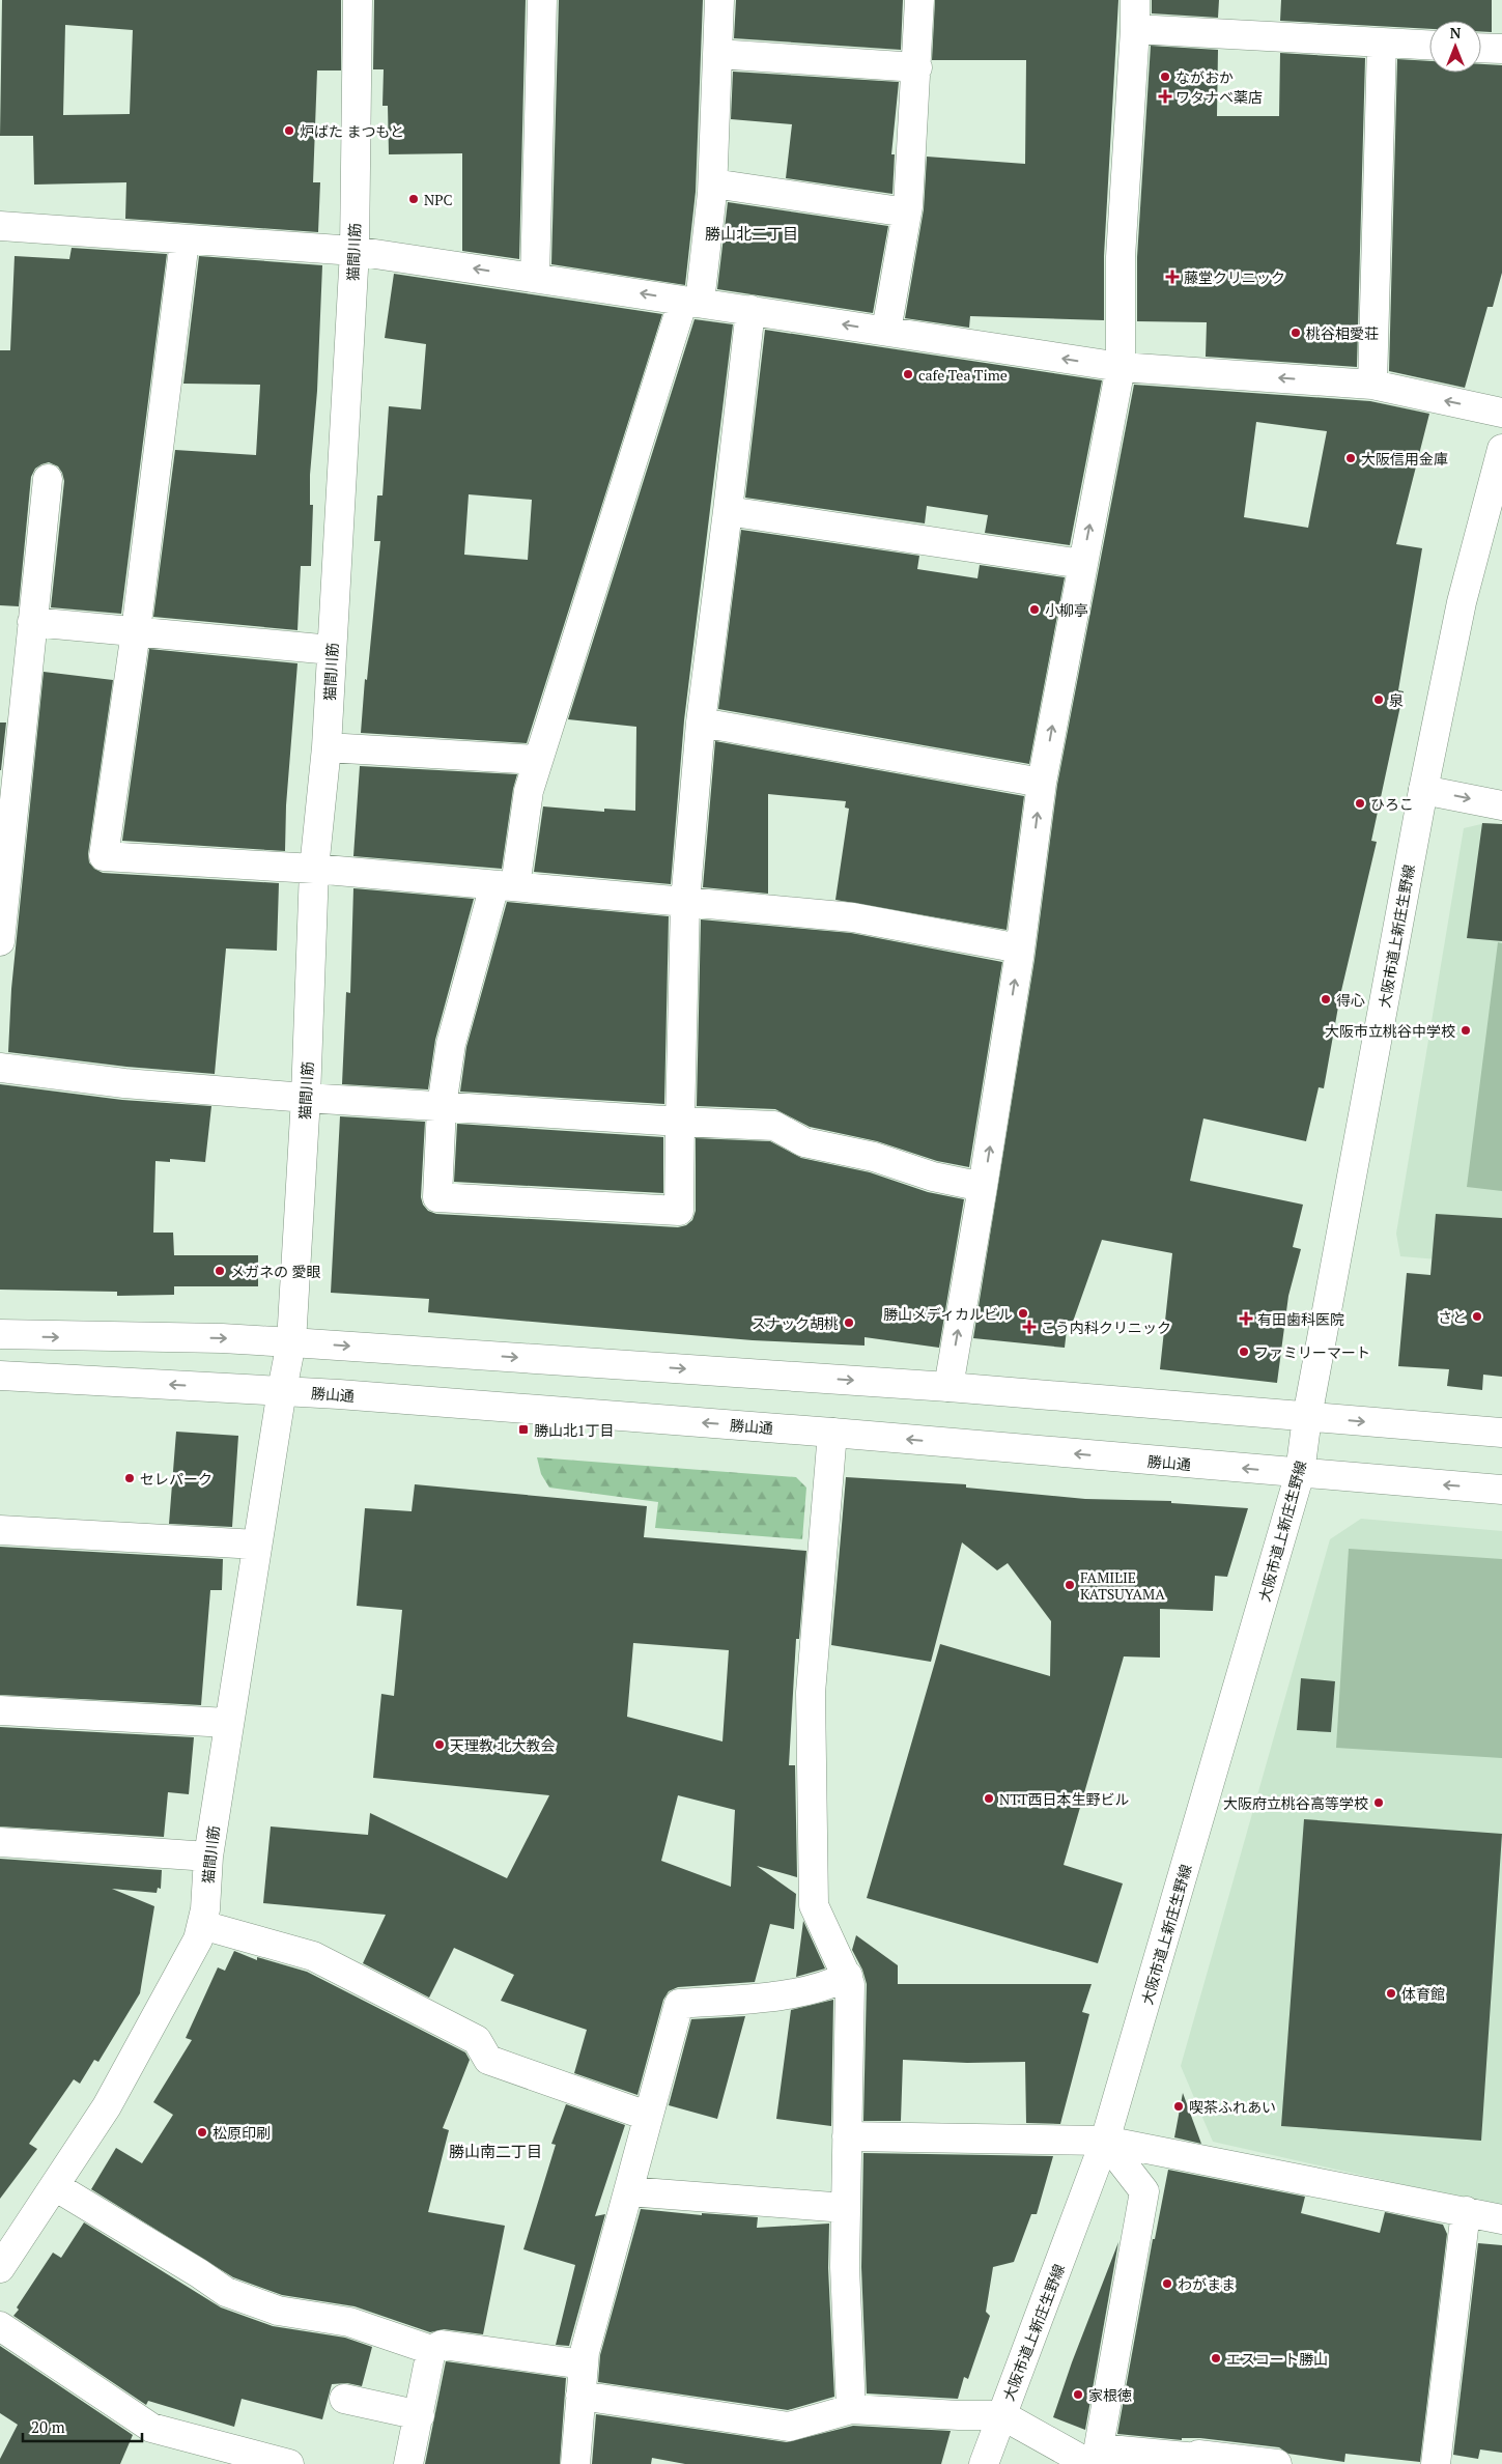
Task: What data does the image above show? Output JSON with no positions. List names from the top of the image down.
{
  "streets": {
    "street": ["猫間川筋", "大阪市道上新庄生野線", "勝山通"]
  },
  "crossings": [
    ["猫間川筋", "勝山通"],
    ["大阪市道上新庄生野線", "勝山通"]
  ],
  "districts": ["勝山北二丁目", "勝山南二丁目"],
  "places": {
    "other": [
      "ながおか",
      "炉ばた まつもと",
      "NPC",
      "桃谷相愛荘",
      "cafe Tea Time",
      "大阪信用金庫",
      "小柳亭",
      "泉",
      "ひろこ",
      "得心",
      "大阪市立桃谷中学校",
      "メガネの 愛眼",
      "勝山メディカルビル",
      "さと",
      "スナック胡桃",
      "ファミリーマート",
      "セレパーク",
      "FAMILIE KATSUYAMA",
      "天理教 北大教会",
      "NTT西日本生野ビル",
      "大阪府立桃谷高等学校",
      "体育館",
      "喫茶ふれあい",
      "松原印刷",
      "わがまま",
      "エスコート勝山",
      "家根徳"
    ],
    "health": [
      "ワタナベ薬店",
      "藤堂クリニック",
      "有田歯科医院",
      "こう内科クリニック"
    ],
    "transit": ["勝山北1丁目"]
  },
  "scale_bar": "20 m",
  "north": "top"
}
